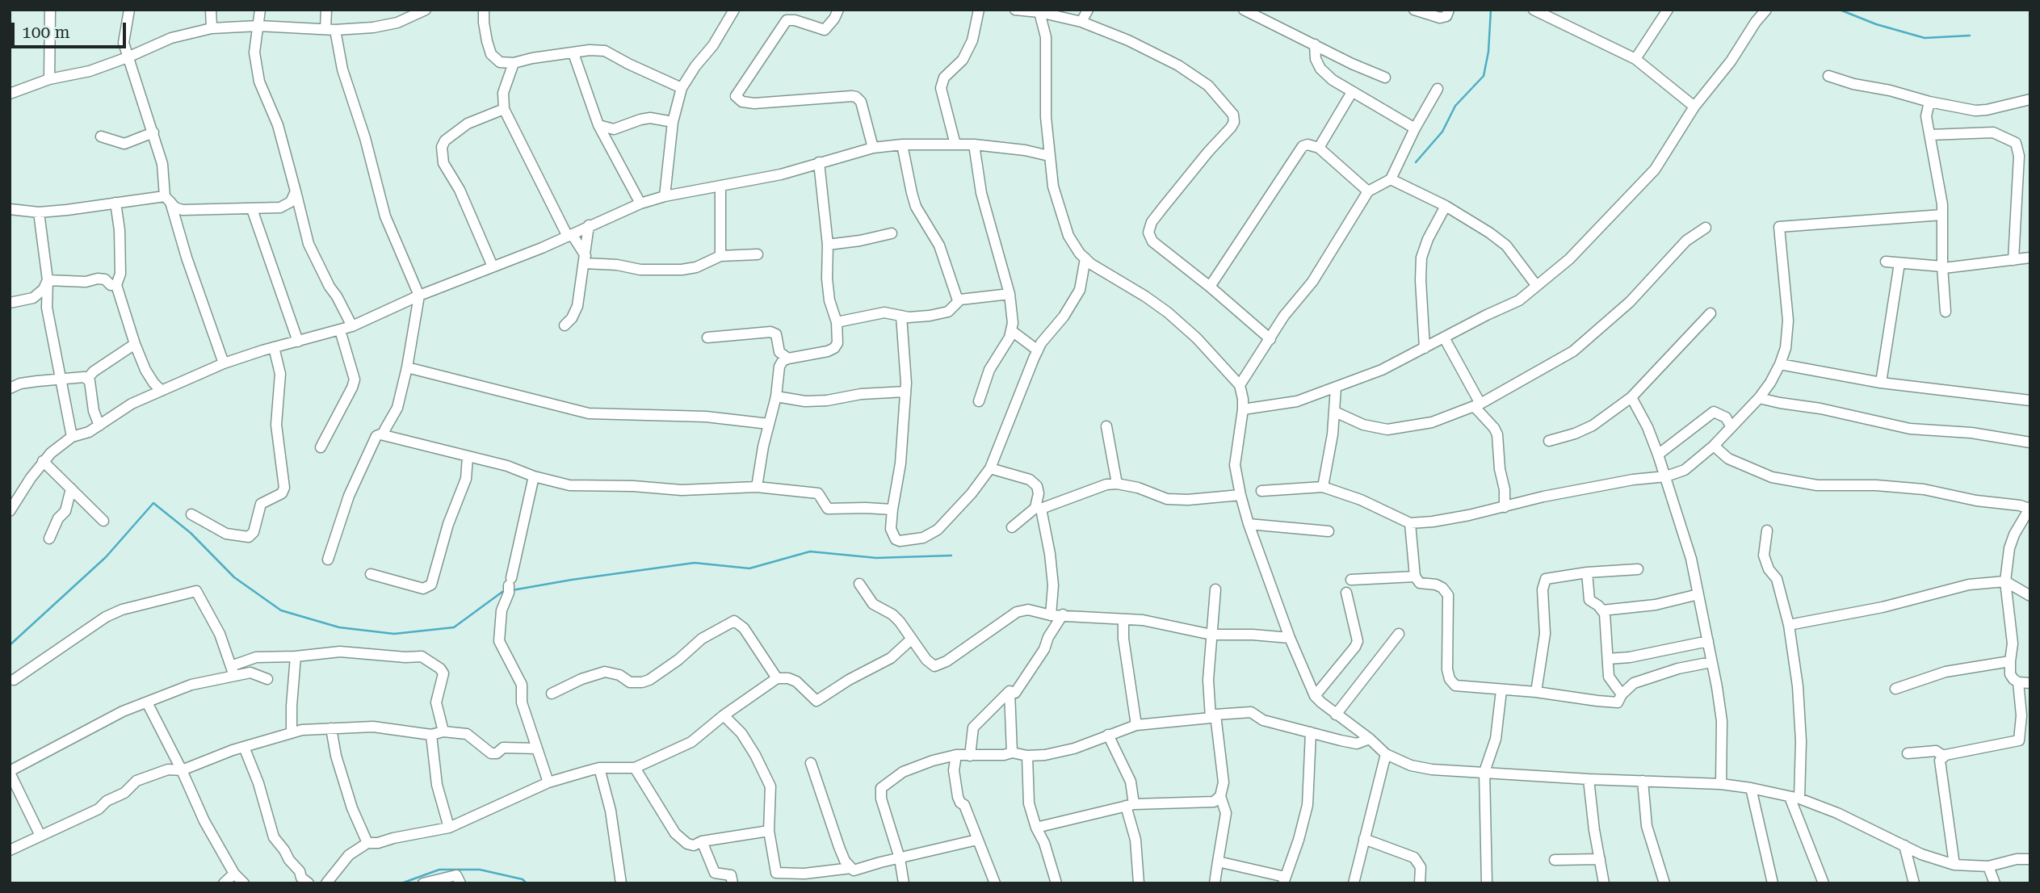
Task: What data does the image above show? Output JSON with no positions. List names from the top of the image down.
{
  "scale_bar": "100 m"
}
